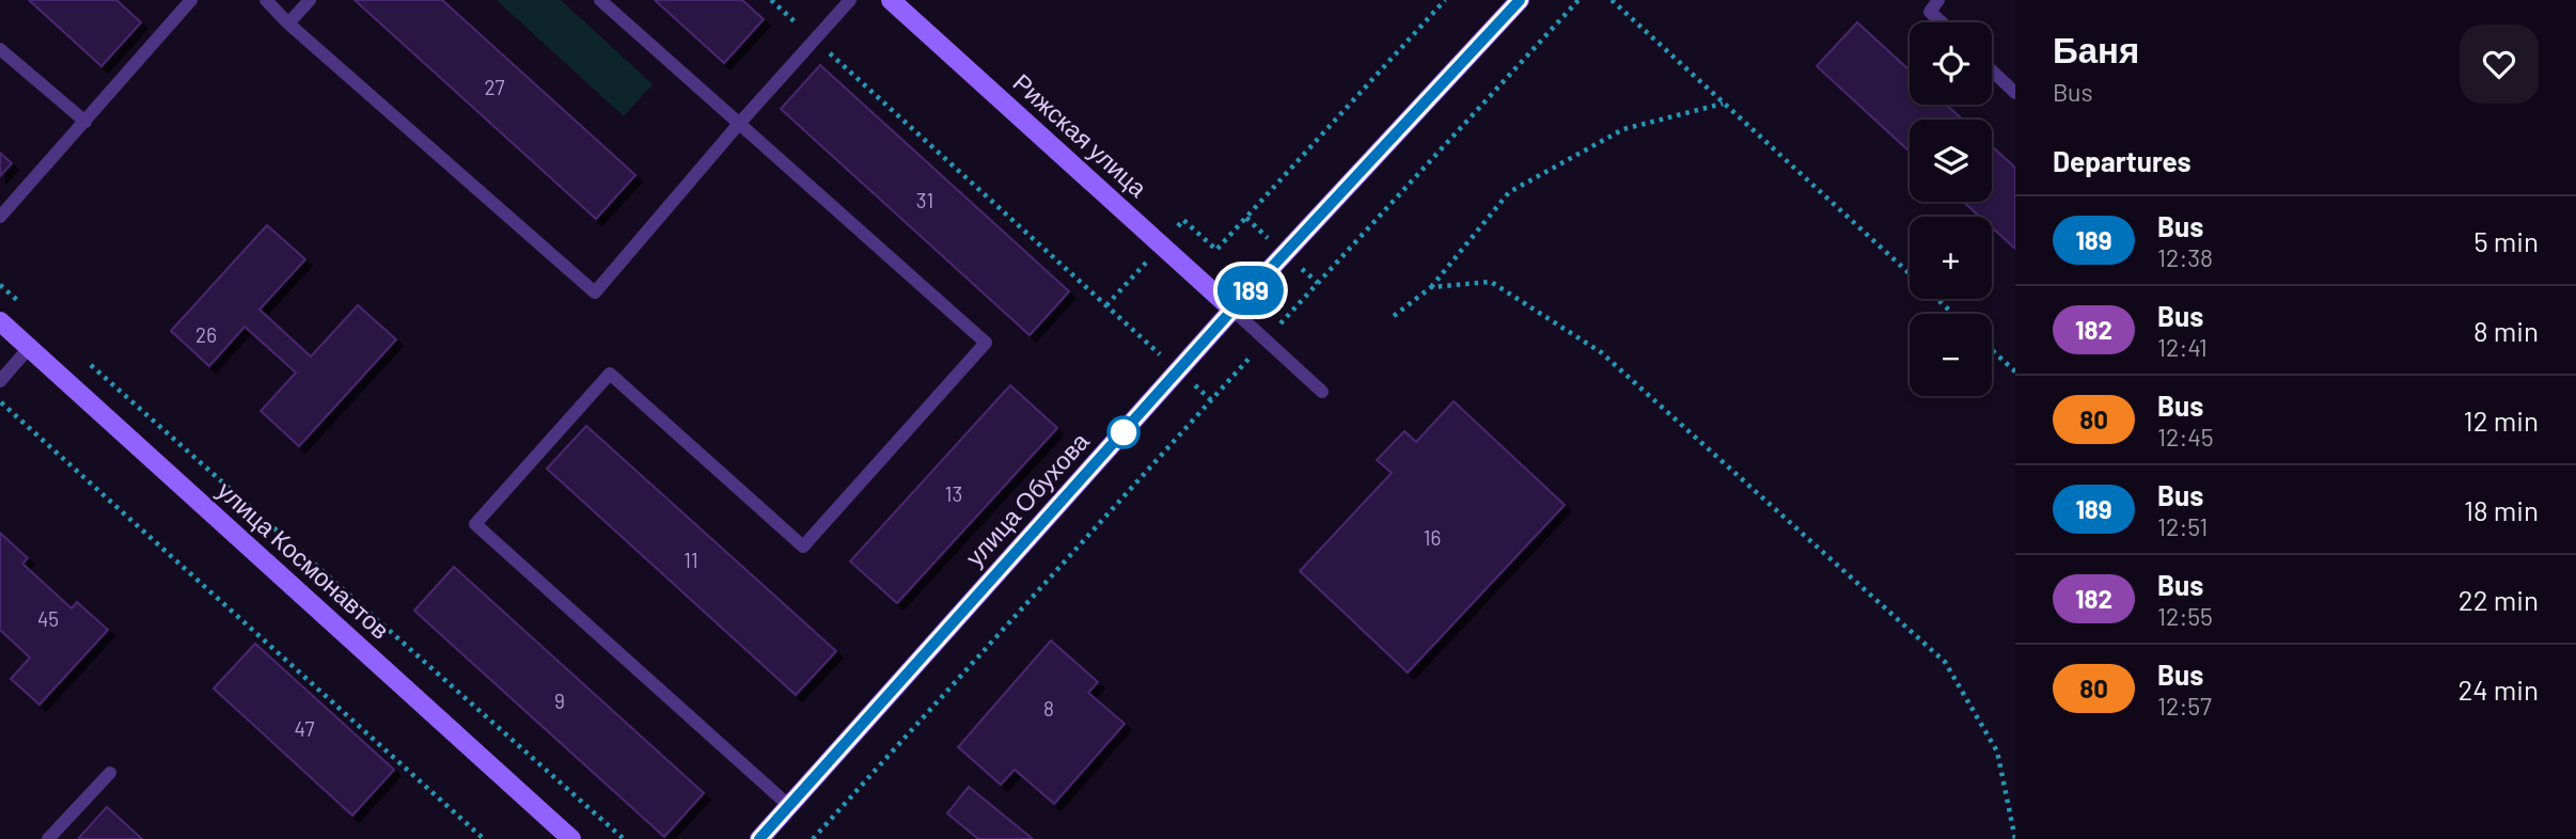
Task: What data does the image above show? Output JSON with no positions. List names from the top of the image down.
{
  "streets": {
    "street": ["Рижская улица", "улица Обухова", "улица Космонавтов"]
  },
  "crossings": [
    ["Рижская улица", "улица Обухова"]
  ],
  "lines": ["bus line 189"],
  "house_numbers": [
    "27",
    "31",
    "26",
    "13",
    "16",
    "11",
    "45",
    "9",
    "8",
    "47"
  ],
  "page": {
    "on_map": "189",
    "heading": [
      ["Баня", "Bus"],
      "Departures"
    ],
    "map_buttons": ["+", "−"],
    "list": [
      {
        "mark": "189",
        "name": "Bus",
        "note": "12:38",
        "value": "5 min"
      },
      {
        "mark": "182",
        "name": "Bus",
        "note": "12:41",
        "value": "8 min"
      },
      {
        "mark": "80",
        "name": "Bus",
        "note": "12:45",
        "value": "12 min"
      },
      {
        "mark": "189",
        "name": "Bus",
        "note": "12:51",
        "value": "18 min"
      },
      {
        "mark": "182",
        "name": "Bus",
        "note": "12:55",
        "value": "22 min"
      },
      {
        "mark": "80",
        "name": "Bus",
        "note": "12:57",
        "value": "24 min"
      }
    ]
  }
}
